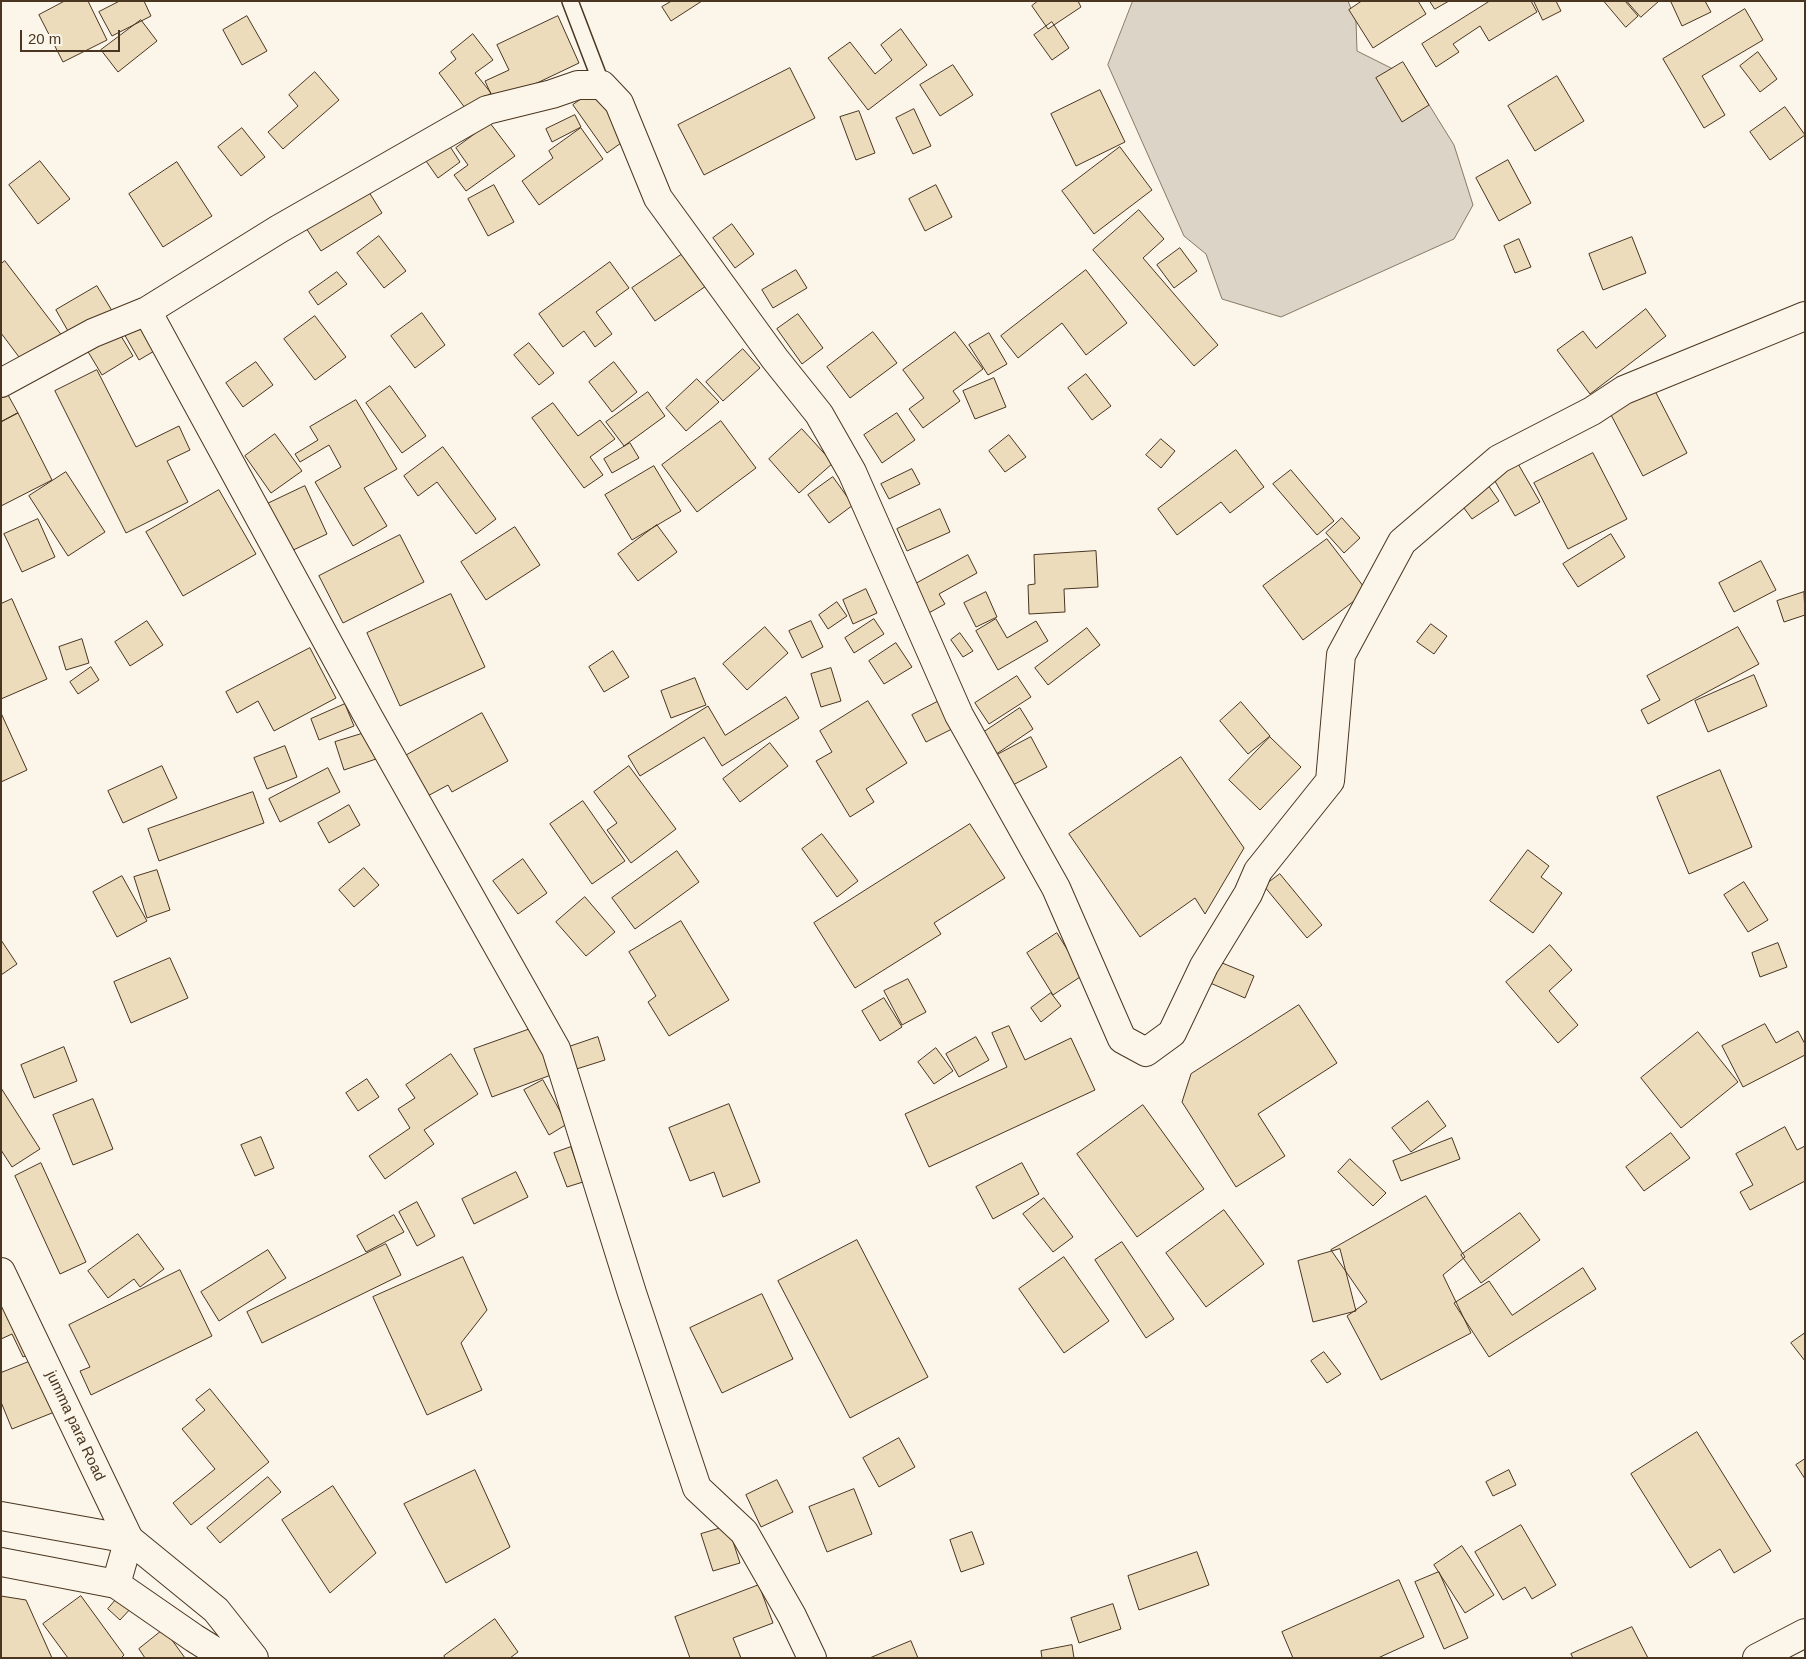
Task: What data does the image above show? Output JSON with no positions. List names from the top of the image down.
{
  "streets": {
    "main road": ["jumma para Road"]
  },
  "scale_bar": "20 m"
}
